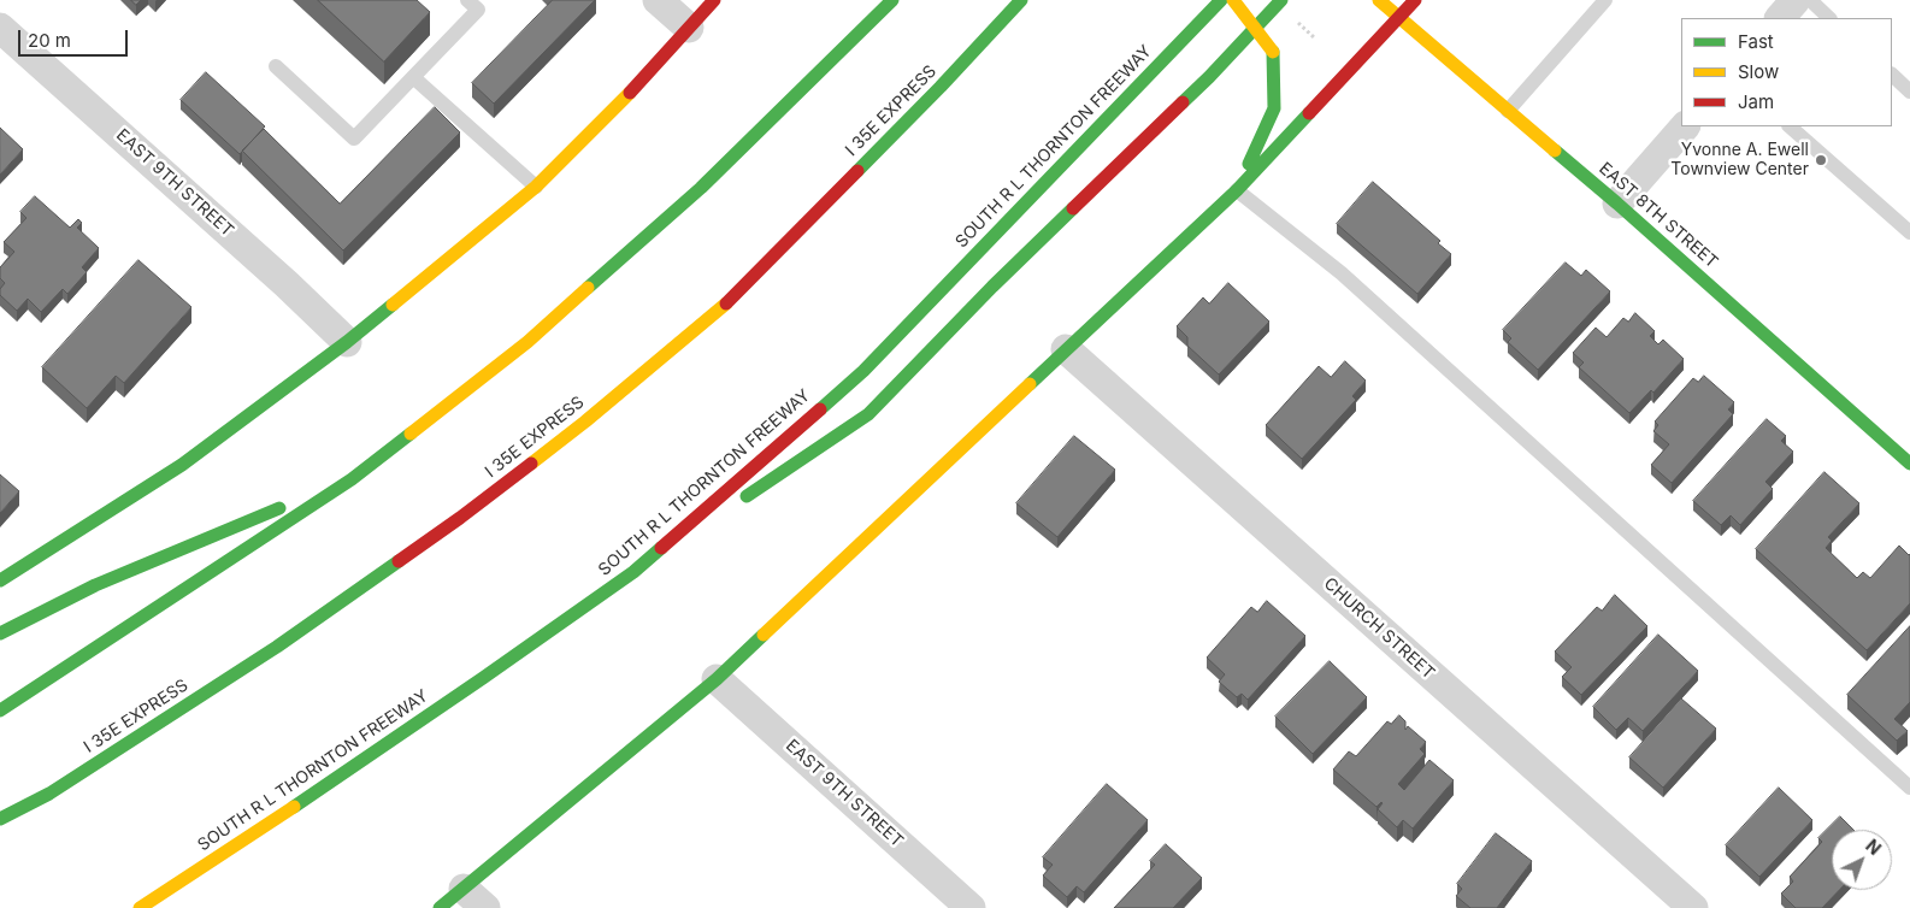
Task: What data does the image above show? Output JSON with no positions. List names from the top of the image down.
{
  "streets": {
    "main road": ["I 35E EXPRESS", "SOUTH R L THORNTON FREEWAY", "EAST 8TH STREET"],
    "street": ["EAST 9TH STREET", "CHURCH STREET"]
  },
  "places": ["Yvonne A. Ewell Townview Center"],
  "legend": ["Fast", "Slow", "Jam"],
  "scale_bar": "20 m",
  "north": "top right"
}
